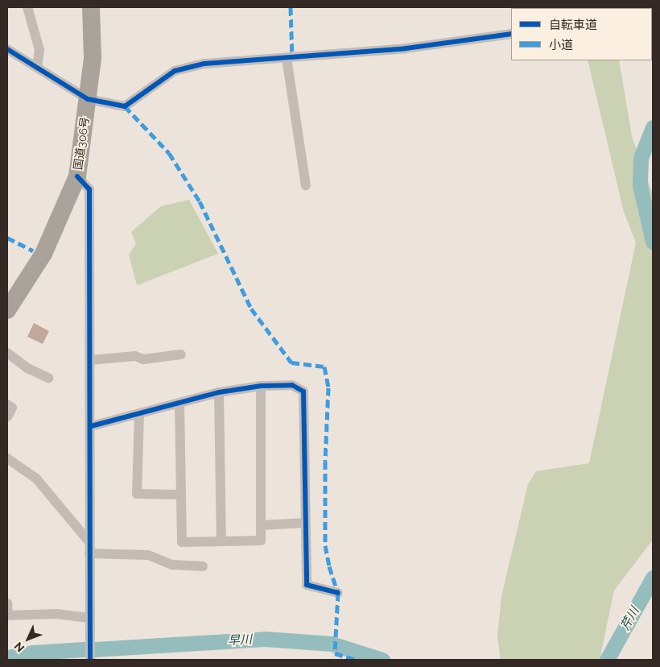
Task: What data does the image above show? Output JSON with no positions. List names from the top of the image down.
{
  "streets": {
    "highway": ["国道306号"]
  },
  "water": ["芹川", "早川"],
  "legend": ["自転車道", "小道"],
  "north": "bottom left"
}
